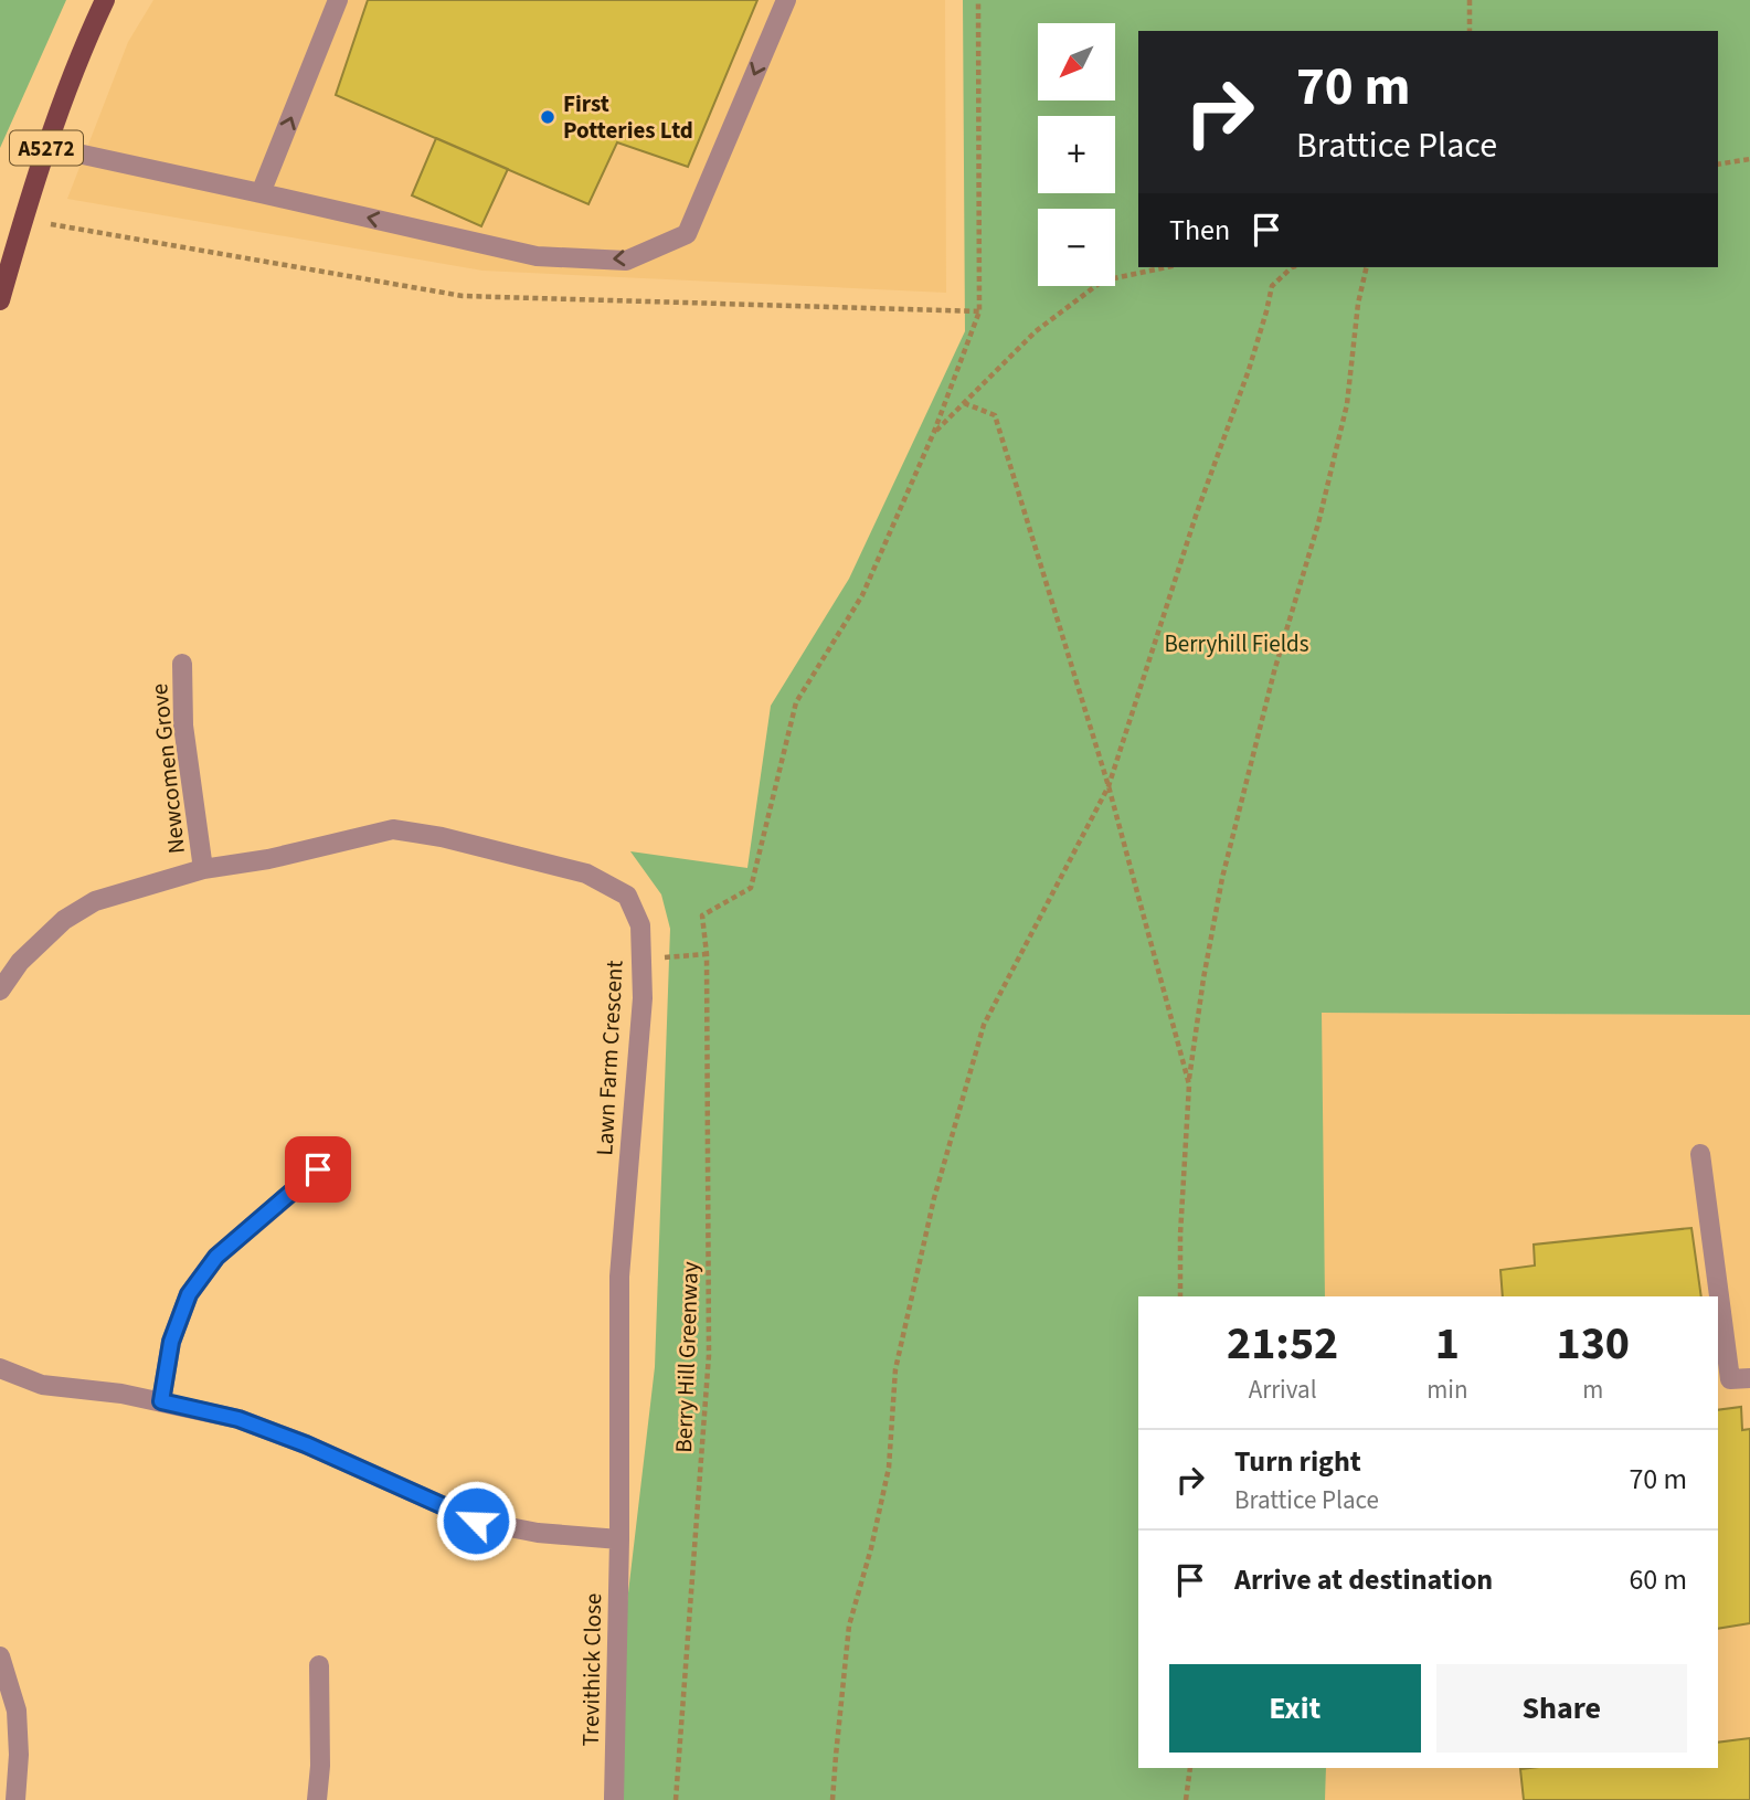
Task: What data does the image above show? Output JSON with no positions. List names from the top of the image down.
{
  "streets": {
    "main road": ["A5272"],
    "street": ["Newcomen Grove", "Lawn Farm Crescent", "Trevithick Close"],
    "path": ["Berry Hill Greenway"]
  },
  "crossings": [
    ["Newcomen Grove", "Lawn Farm Crescent"],
    ["Lawn Farm Crescent", "Trevithick Close"]
  ],
  "parks": ["Berryhill Fields"],
  "places": ["First Potteries Ltd"],
  "north": "bottom left",
  "page": {
    "map_buttons": ["+", "−"],
    "turn": ["70 m", "Brattice Place"],
    "then": "Then",
    "eta": [
      "21:52",
      "Arrival",
      "1",
      "min",
      "130",
      "m"
    ],
    "list": [
      {
        "name": "Turn right",
        "note": "Brattice Place",
        "value": "70 m"
      },
      {
        "name": "Arrive at destination",
        "value": "60 m"
      }
    ],
    "buttons": ["Exit", "Share"]
  }
}
